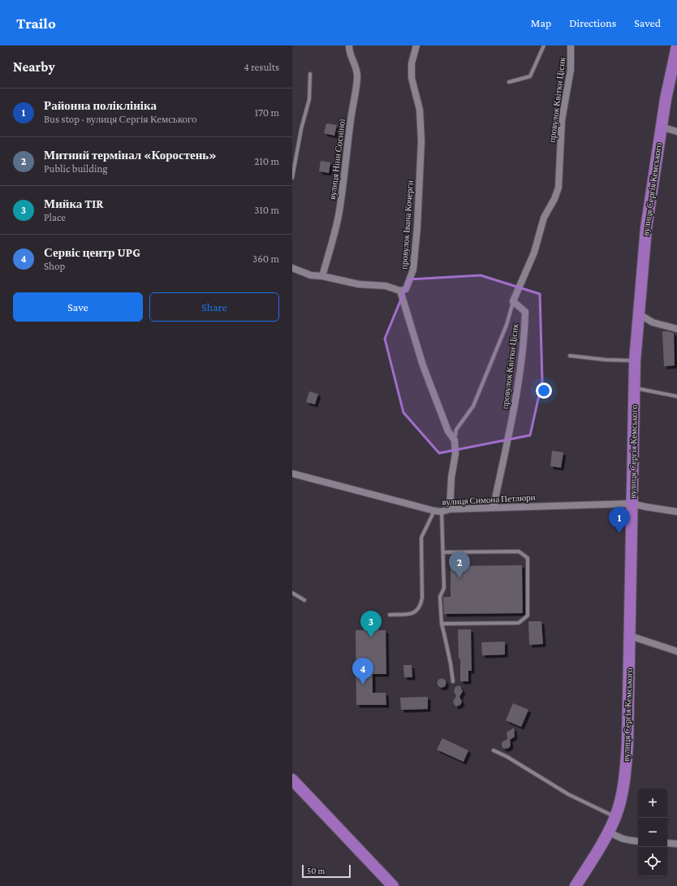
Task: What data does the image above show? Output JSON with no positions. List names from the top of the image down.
{
  "streets": {
    "highway": ["вулиця Сергія Кемського"],
    "street": [
      "провулок Квітки Цісик",
      "вулиця Ніни Сосніної",
      "провулок Івана Кочерги",
      "вулиця Симона Петлюри"
    ]
  },
  "crossings": [
    ["провулок Квітки Цісик", "вулиця Симона Петлюри"],
    ["вулиця Сергія Кемського", "вулиця Симона Петлюри"]
  ],
  "scale_bar": "50 m",
  "page": {
    "header": "Trailo",
    "nav": ["Map", "Directions", "Saved"],
    "heading": ["Nearby", "4 results"],
    "list": [
      {
        "mark": "1",
        "name": "Районна поліклініка",
        "note": "Bus stop · вулиця Сергія Кемського",
        "value": "170 m"
      },
      {
        "mark": "2",
        "name": "Митний термінал «Коростень»",
        "note": "Public building",
        "value": "210 m"
      },
      {
        "mark": "3",
        "name": "Мийка TIR",
        "note": "Place",
        "value": "310 m"
      },
      {
        "mark": "4",
        "name": "Сервіс центр UPG",
        "note": "Shop",
        "value": "360 m"
      }
    ],
    "buttons": ["Save", "Share"],
    "pins": [
      "1",
      "2",
      "3",
      "4"
    ],
    "map_buttons": ["+", "−"],
    "scale": "50 m"
  }
}
